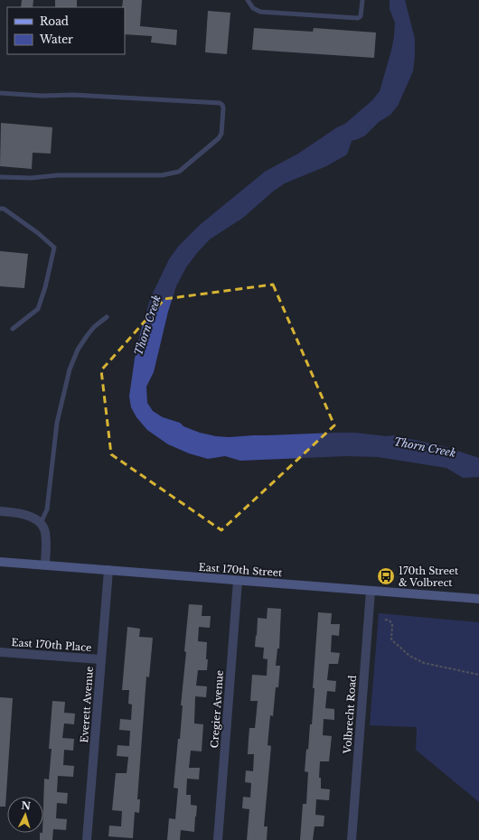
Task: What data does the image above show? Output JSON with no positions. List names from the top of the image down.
{
  "streets": {
    "street": [
      "East 170th Street",
      "East 170th Place",
      "Everett Avenue",
      "Cregier Avenue",
      "Volbrecht Road"
    ]
  },
  "crossings": [
    ["East 170th Street", "Everett Avenue"],
    ["East 170th Street", "Cregier Avenue"],
    ["East 170th Street", "Volbrecht Road"],
    ["East 170th Place", "Everett Avenue"]
  ],
  "water": ["Thorn Creek"],
  "places": {
    "bus stop": ["170th Street & Volbrect"]
  },
  "legend": ["Road", "Water"],
  "north": "top"
}
